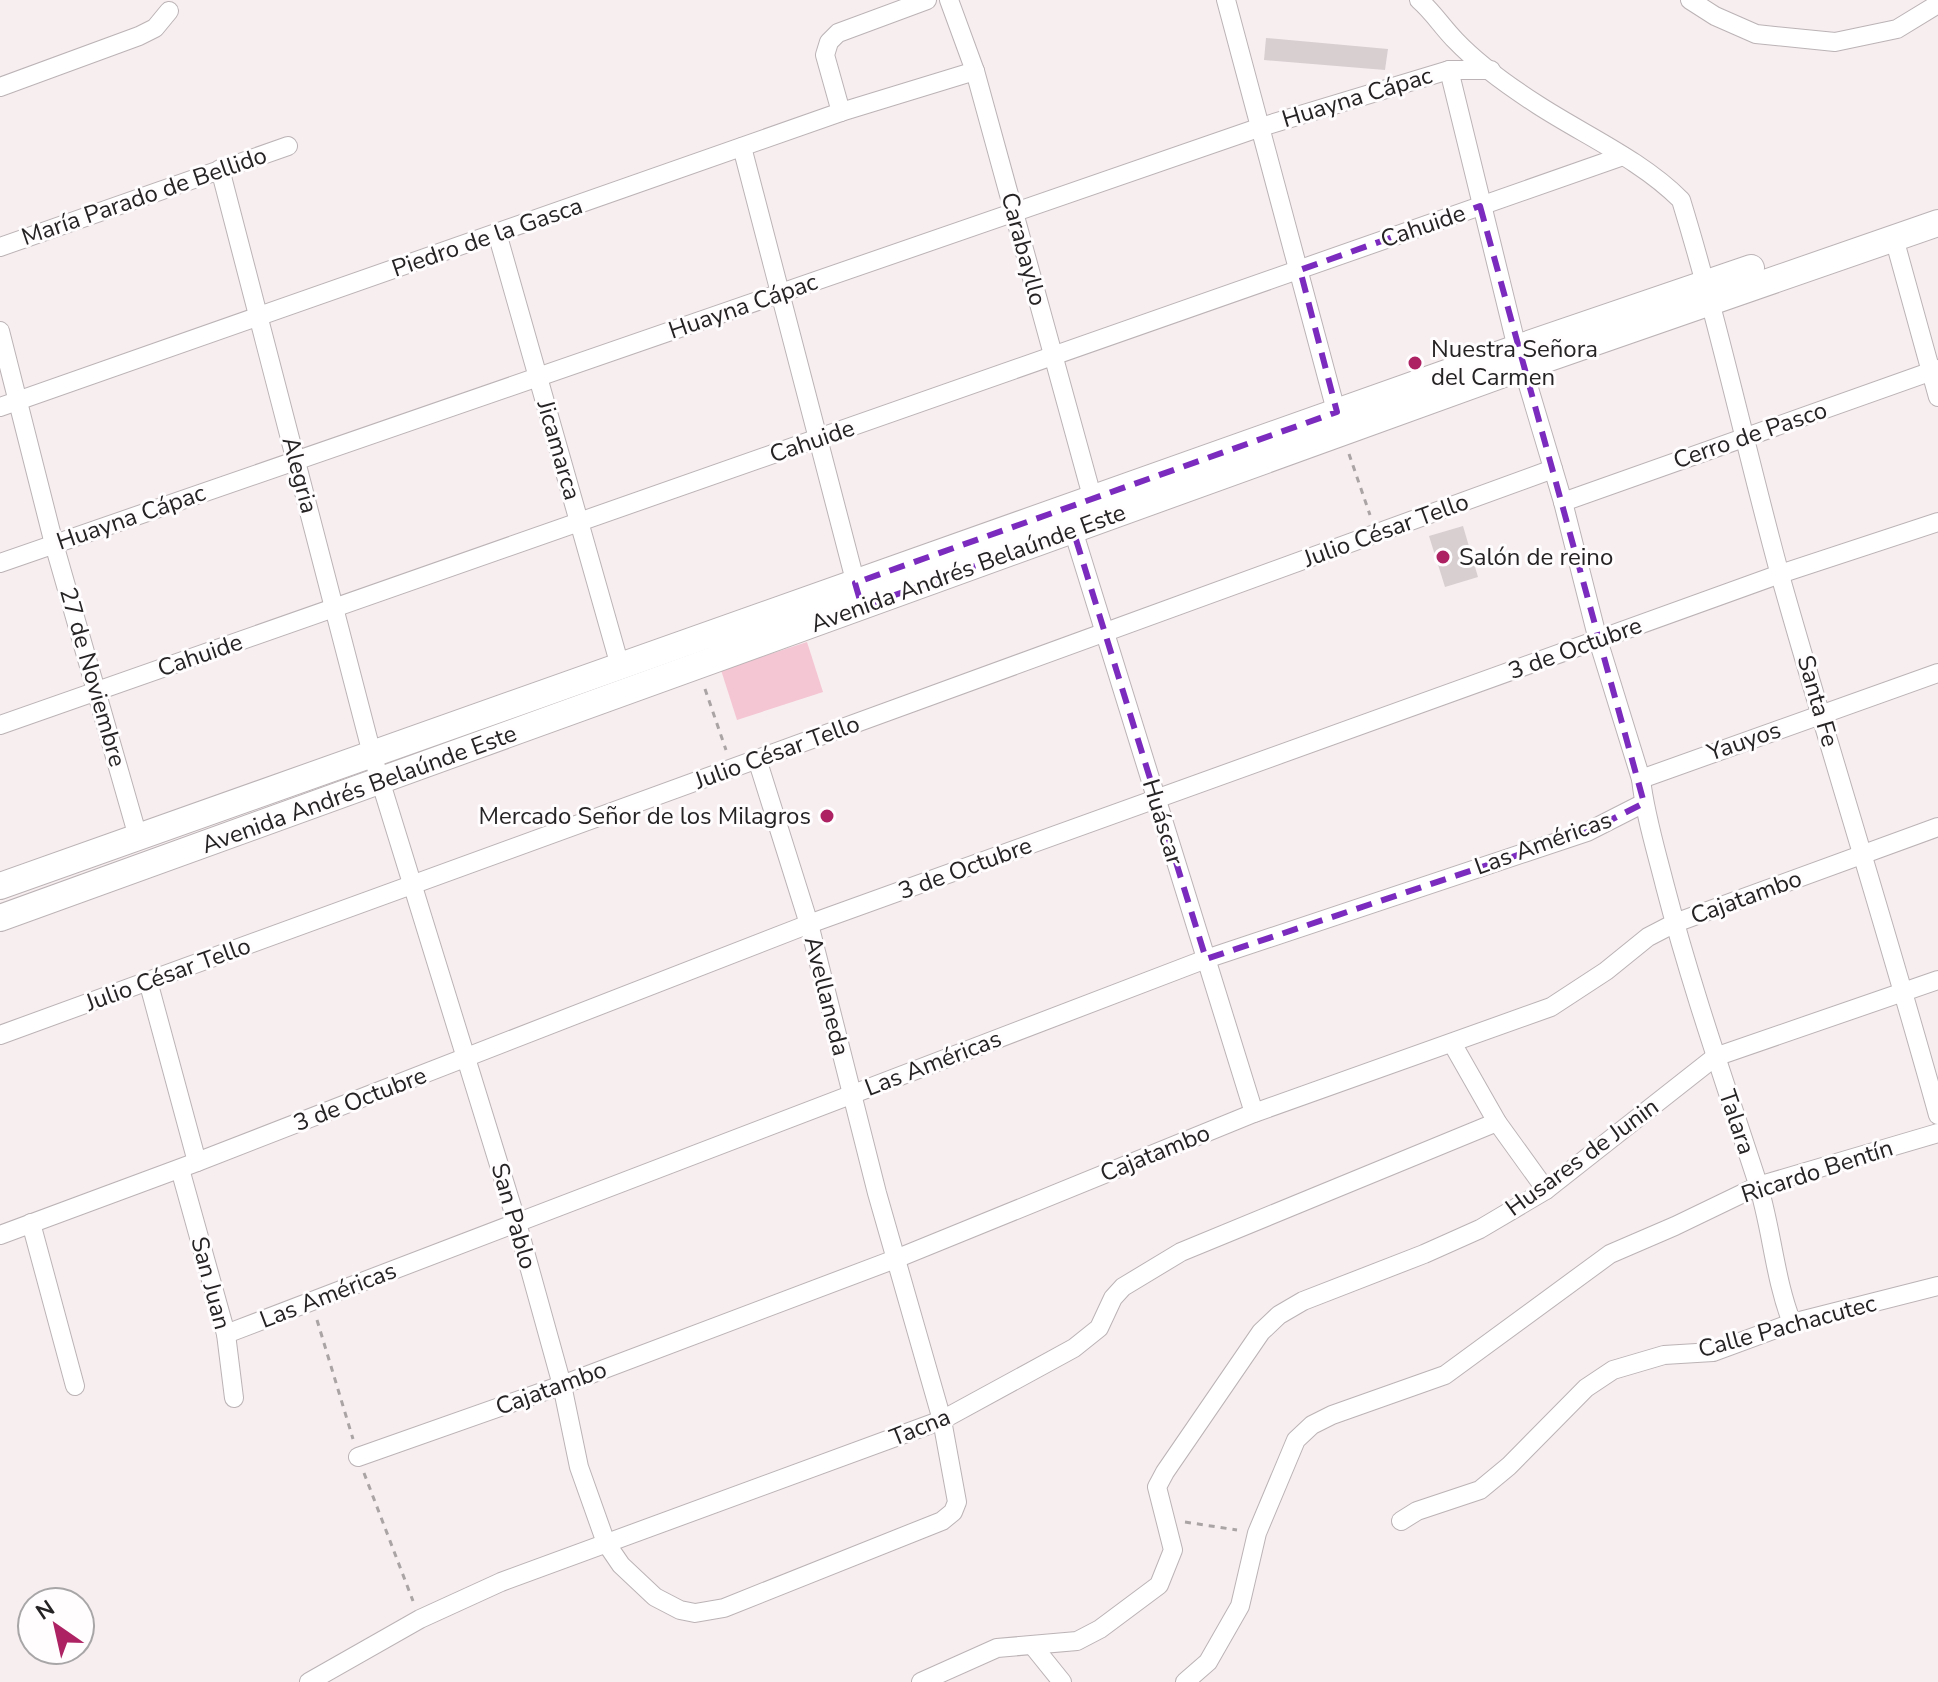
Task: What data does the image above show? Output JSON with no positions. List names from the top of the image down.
{
  "streets": {
    "street": [
      "Huayna Cápac",
      "María Parado de Bellido",
      "Cahuide",
      "Piedro de la Gasca",
      "Carabayllo",
      "Cerro de Pasco",
      "Jicamarca",
      "Alegria",
      "Julio César Tello",
      "Avenida Andrés Belaúnde Este",
      "3 de Octubre",
      "27 de Noviembre",
      "Santa Fe",
      "Yauyos",
      "Huáscar",
      "Las Américas",
      "Cajatambo",
      "Avellaneda",
      "Talara",
      "Husares de Junin",
      "Ricardo Bentín",
      "San Pablo",
      "San Juan",
      "Calle Pachacutec",
      "Tacna"
    ]
  },
  "crossings": [
    ["Huayna Cápac", "Carabayllo"],
    ["Huayna Cápac", "Jicamarca"],
    ["Huayna Cápac", "Alegria"],
    ["Huayna Cápac", "27 de Noviembre"],
    ["Huayna Cápac", "Santa Fe"],
    ["Huayna Cápac", "Talara"],
    ["María Parado de Bellido", "Alegria"],
    ["Cahuide", "Carabayllo"],
    ["Cahuide", "Jicamarca"],
    ["Cahuide", "Alegria"],
    ["Cahuide", "27 de Noviembre"],
    ["Cahuide", "Santa Fe"],
    ["Cahuide", "Talara"],
    ["Piedro de la Gasca", "Carabayllo"],
    ["Piedro de la Gasca", "Jicamarca"],
    ["Piedro de la Gasca", "Alegria"],
    ["Piedro de la Gasca", "27 de Noviembre"],
    ["Carabayllo", "Avenida Andrés Belaúnde Este"],
    ["Cerro de Pasco", "Santa Fe"],
    ["Cerro de Pasco", "Talara"],
    ["Jicamarca", "Avenida Andrés Belaúnde Este"],
    ["Alegria", "Avenida Andrés Belaúnde Este"],
    ["Alegria", "San Pablo"],
    ["Julio César Tello", "Huáscar"],
    ["Julio César Tello", "Avellaneda"],
    ["Julio César Tello", "Talara"],
    ["Julio César Tello", "San Pablo"],
    ["Julio César Tello", "San Juan"],
    ["Avenida Andrés Belaúnde Este", "27 de Noviembre"],
    ["Avenida Andrés Belaúnde Este", "Santa Fe"],
    ["Avenida Andrés Belaúnde Este", "Huáscar"],
    ["Avenida Andrés Belaúnde Este", "Talara"],
    ["Avenida Andrés Belaúnde Este", "San Pablo"],
    ["3 de Octubre", "Santa Fe"],
    ["3 de Octubre", "Huáscar"],
    ["3 de Octubre", "Avellaneda"],
    ["3 de Octubre", "Talara"],
    ["3 de Octubre", "San Pablo"],
    ["3 de Octubre", "San Juan"],
    ["Santa Fe", "Yauyos"],
    ["Santa Fe", "Cajatambo"],
    ["Santa Fe", "Husares de Junin"],
    ["Yauyos", "Talara"],
    ["Huáscar", "Las Américas"],
    ["Huáscar", "Cajatambo"],
    ["Las Américas", "Avellaneda"],
    ["Las Américas", "Talara"],
    ["Las Américas", "San Pablo"],
    ["Las Américas", "San Juan"],
    ["Cajatambo", "Avellaneda"],
    ["Cajatambo", "Talara"],
    ["Cajatambo", "San Pablo"],
    ["Avellaneda", "San Pablo"],
    ["Avellaneda", "Tacna"],
    ["Talara", "Husares de Junin"],
    ["Talara", "Ricardo Bentín"],
    ["Talara", "Calle Pachacutec"],
    ["San Pablo", "Tacna"]
  ],
  "places": ["Nuestra Señora del Carmen", "Salón de reino", "Mercado Señor de los Milagros"],
  "north": "top left"
}
